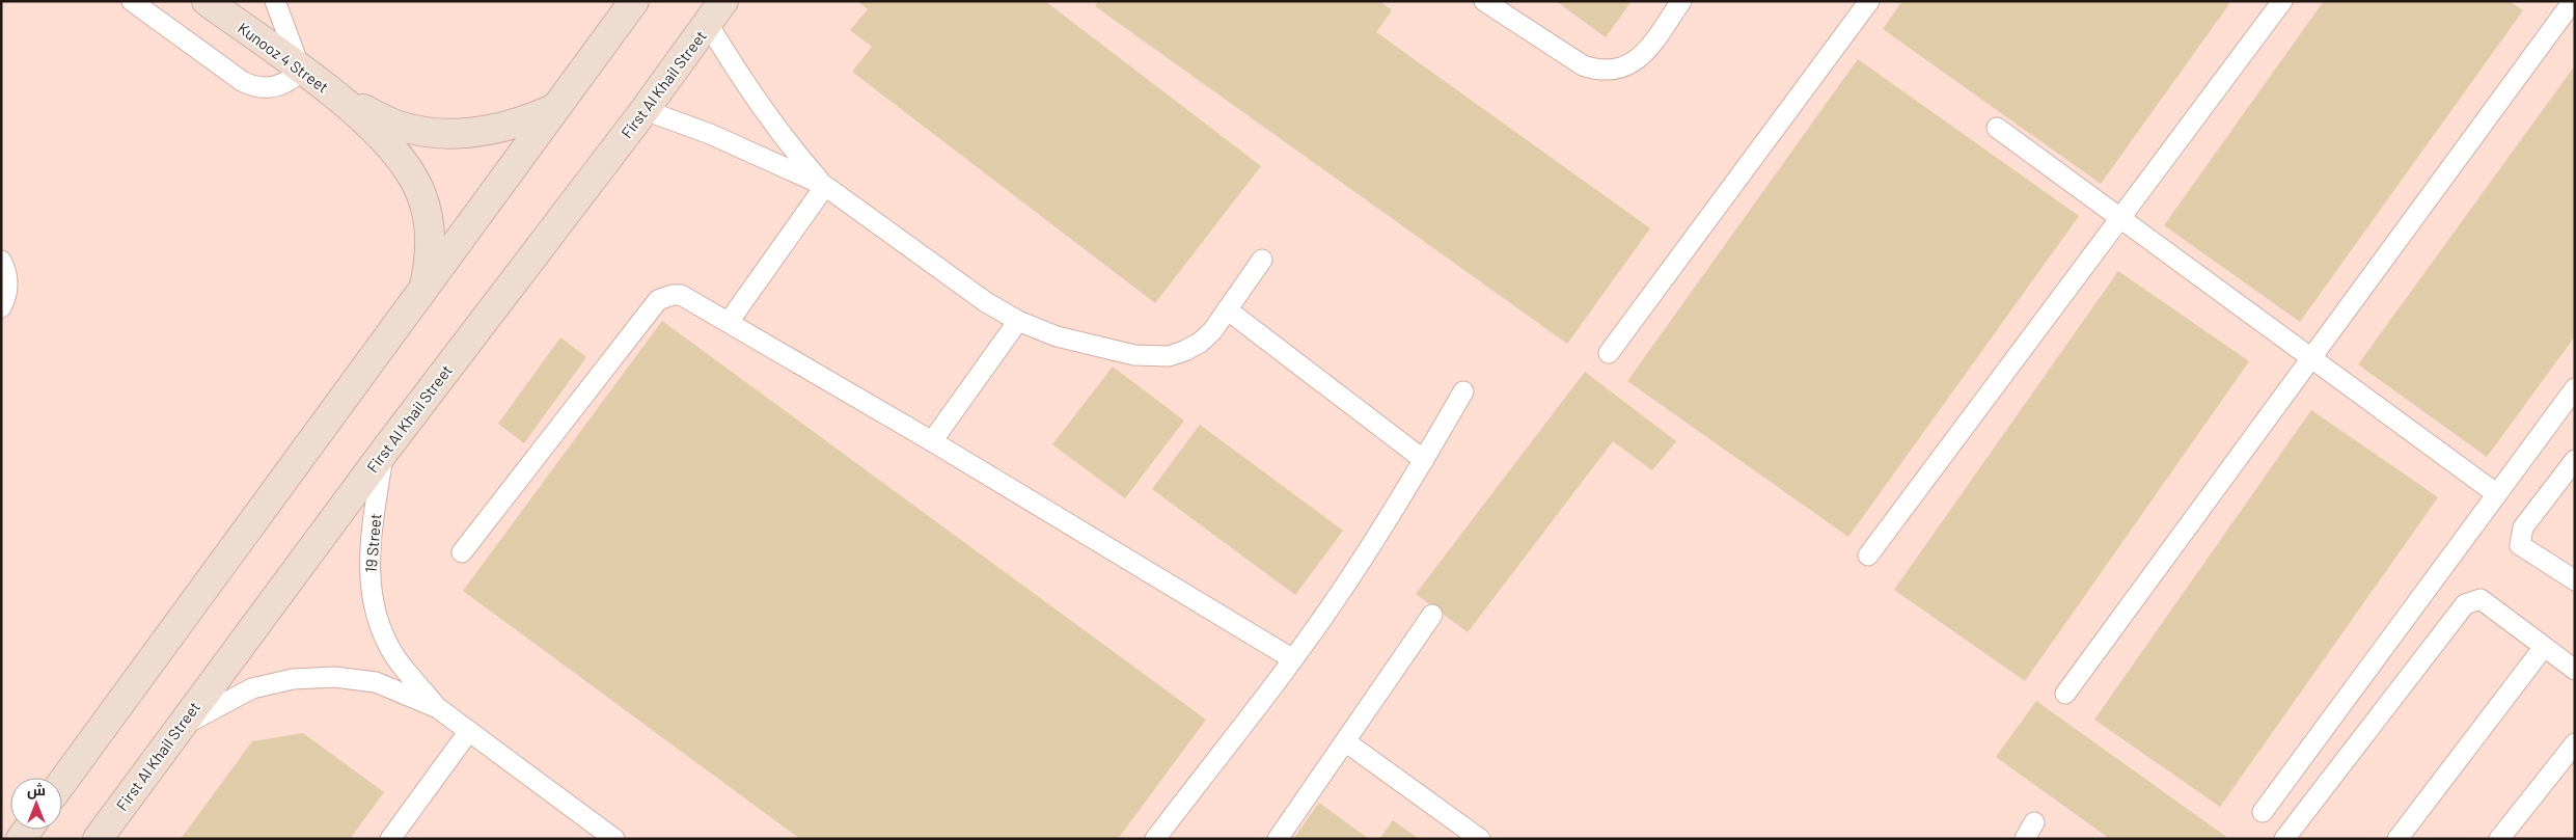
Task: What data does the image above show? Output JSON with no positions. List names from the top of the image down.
{
  "streets": {
    "main road": ["Kunooz 4 Street", "First Al Khail Street"],
    "lane": ["19 Street"]
  },
  "crossings": [
    ["First Al Khail Street", "19 Street"]
  ],
  "north": "top"
}
